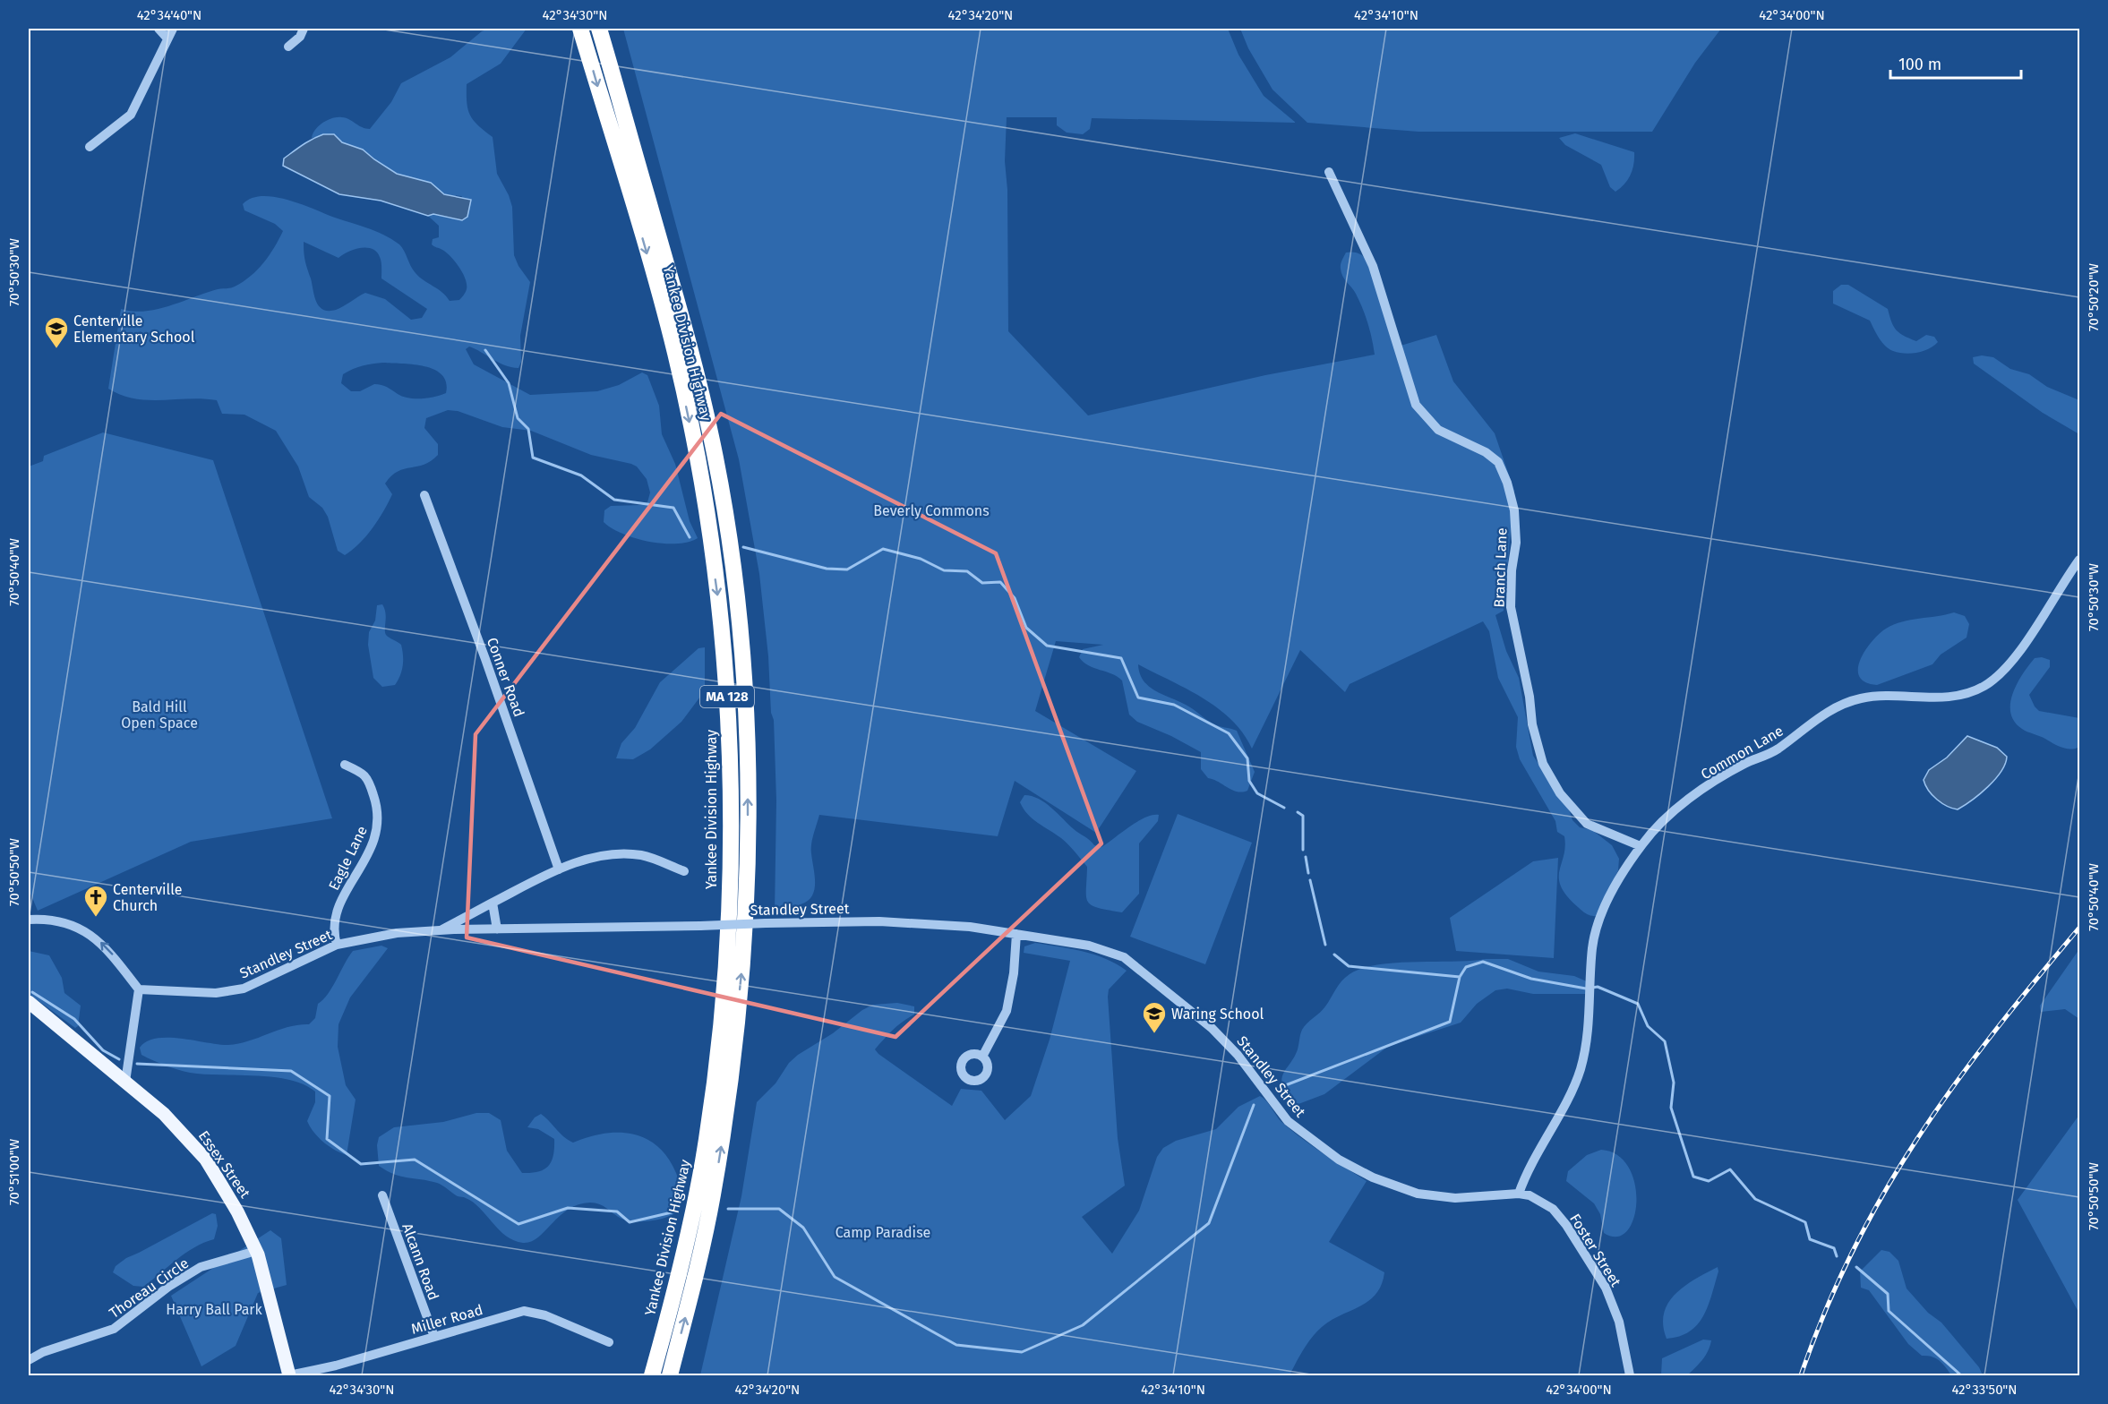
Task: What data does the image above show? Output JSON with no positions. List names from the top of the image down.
{
  "streets": {
    "highway": ["Yankee Division Highway", "MA 128"],
    "main road": ["Essex Street"],
    "street": [
      "Branch Lane",
      "Conner Road",
      "Common Lane",
      "Eagle Lane",
      "Standley Street",
      "Foster Street",
      "Alcann Road",
      "Thoreau Circle",
      "Miller Road"
    ]
  },
  "crossings": [
    ["Branch Lane", "Common Lane"],
    ["Common Lane", "Standley Street"],
    ["Common Lane", "Foster Street"],
    ["Eagle Lane", "Standley Street"],
    ["Standley Street", "Foster Street"],
    ["Essex Street", "Thoreau Circle"],
    ["Essex Street", "Miller Road"],
    ["Alcann Road", "Miller Road"]
  ],
  "parks": [
    "Beverly Commons",
    "Bald Hill Open Space",
    "Camp Paradise",
    "Harry Ball Park"
  ],
  "places": {
    "school or university": ["Centerville Elementary School", "Waring School"],
    "church": ["Centerville Church"]
  },
  "scale_bar": "100 m",
  "coordinates": [
    "42°34'40\"N",
    "42°34'30\"N",
    "42°34'20\"N",
    "42°34'10\"N",
    "42°34'00\"N",
    "70°50'30\"W",
    "70°50'20\"W",
    "70°50'40\"W",
    "70°50'50\"W",
    "70°51'00\"W",
    "42°33'50\"N"
  ]
}
